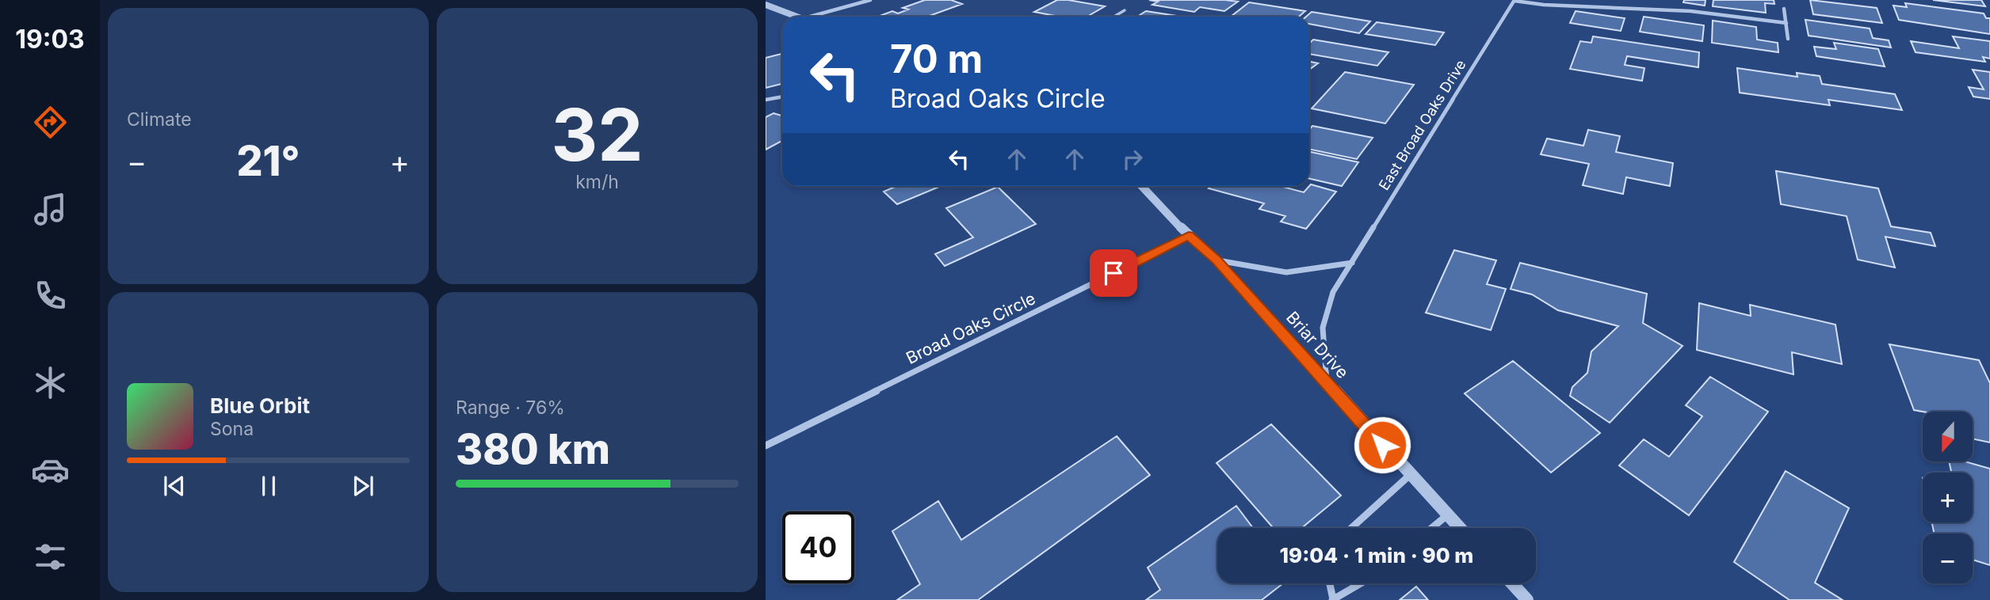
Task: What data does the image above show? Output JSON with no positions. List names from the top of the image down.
{
  "streets": {
    "street": ["East Broad Oaks Drive", "Broad Oaks Circle", "Briar Drive"]
  },
  "crossings": [
    ["East Broad Oaks Drive", "Briar Drive"],
    ["Broad Oaks Circle", "Briar Drive"]
  ],
  "north": "bottom",
  "page": {
    "tabs": "19:03",
    "tile": [
      "Climate",
      ["32", "km/h"],
      ["Range · 76%", "380 km"]
    ],
    "turn": ["70 m", "Broad Oaks Circle"],
    "heat": ["−", "21°", "+"],
    "song": ["Blue Orbit", "Sona"],
    "map_buttons": ["+", "−"],
    "limit": "40",
    "trip": "19:04 · 1 min · 90 m"
  }
}
